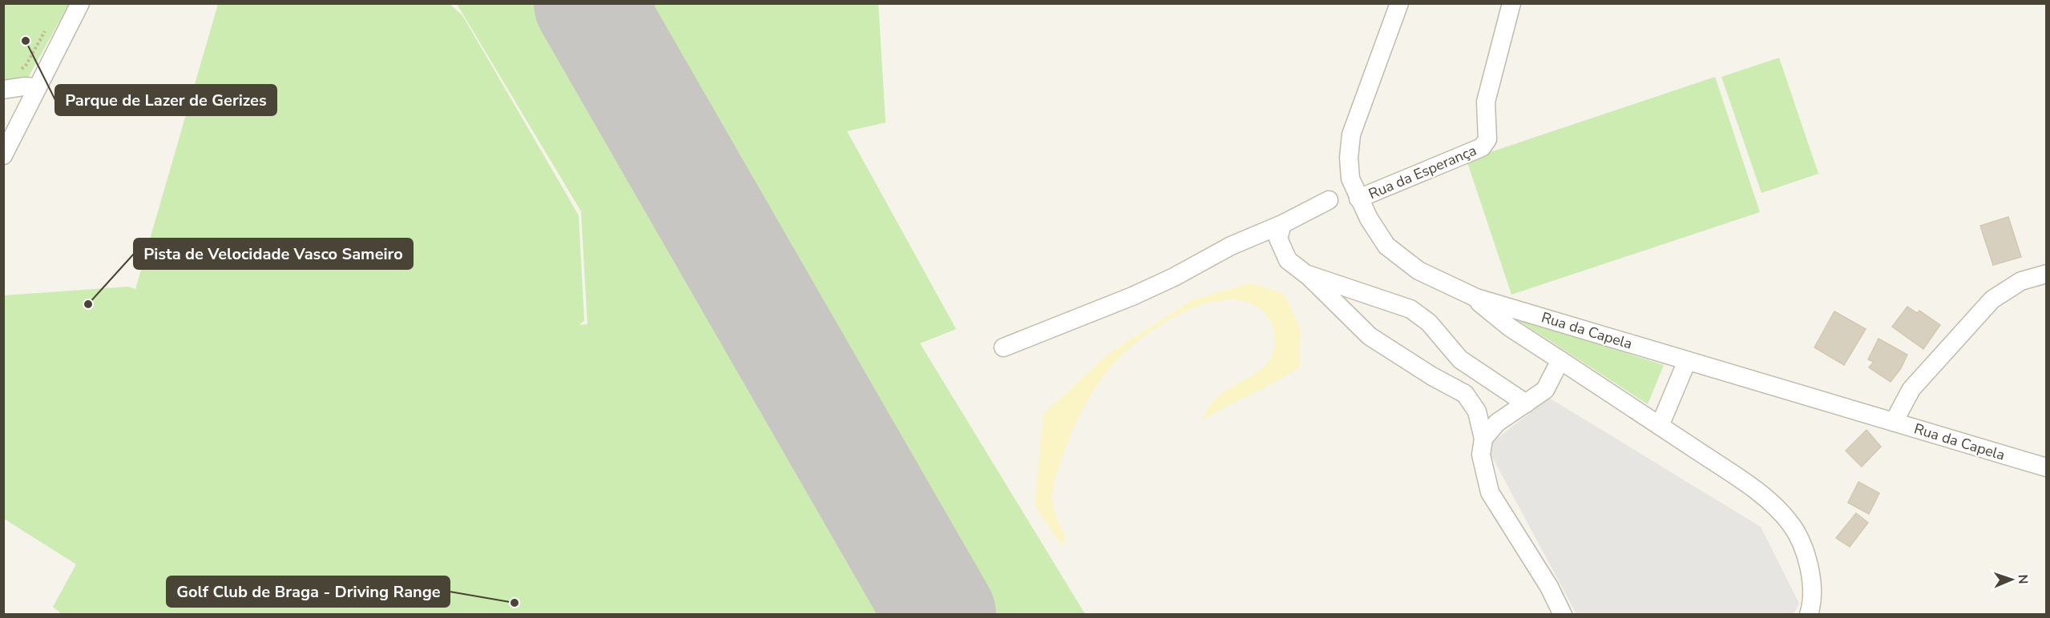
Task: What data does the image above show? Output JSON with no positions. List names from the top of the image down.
{
  "streets": {
    "street": ["Rua da Esperança", "Rua da Capela"]
  },
  "crossings": [
    ["Rua da Esperança", "Rua da Capela"]
  ],
  "places": ["Parque de Lazer de Gerizes", "Pista de Velocidade Vasco Sameiro", "Golf Club de Braga - Driving Range"],
  "north": "right"
}
